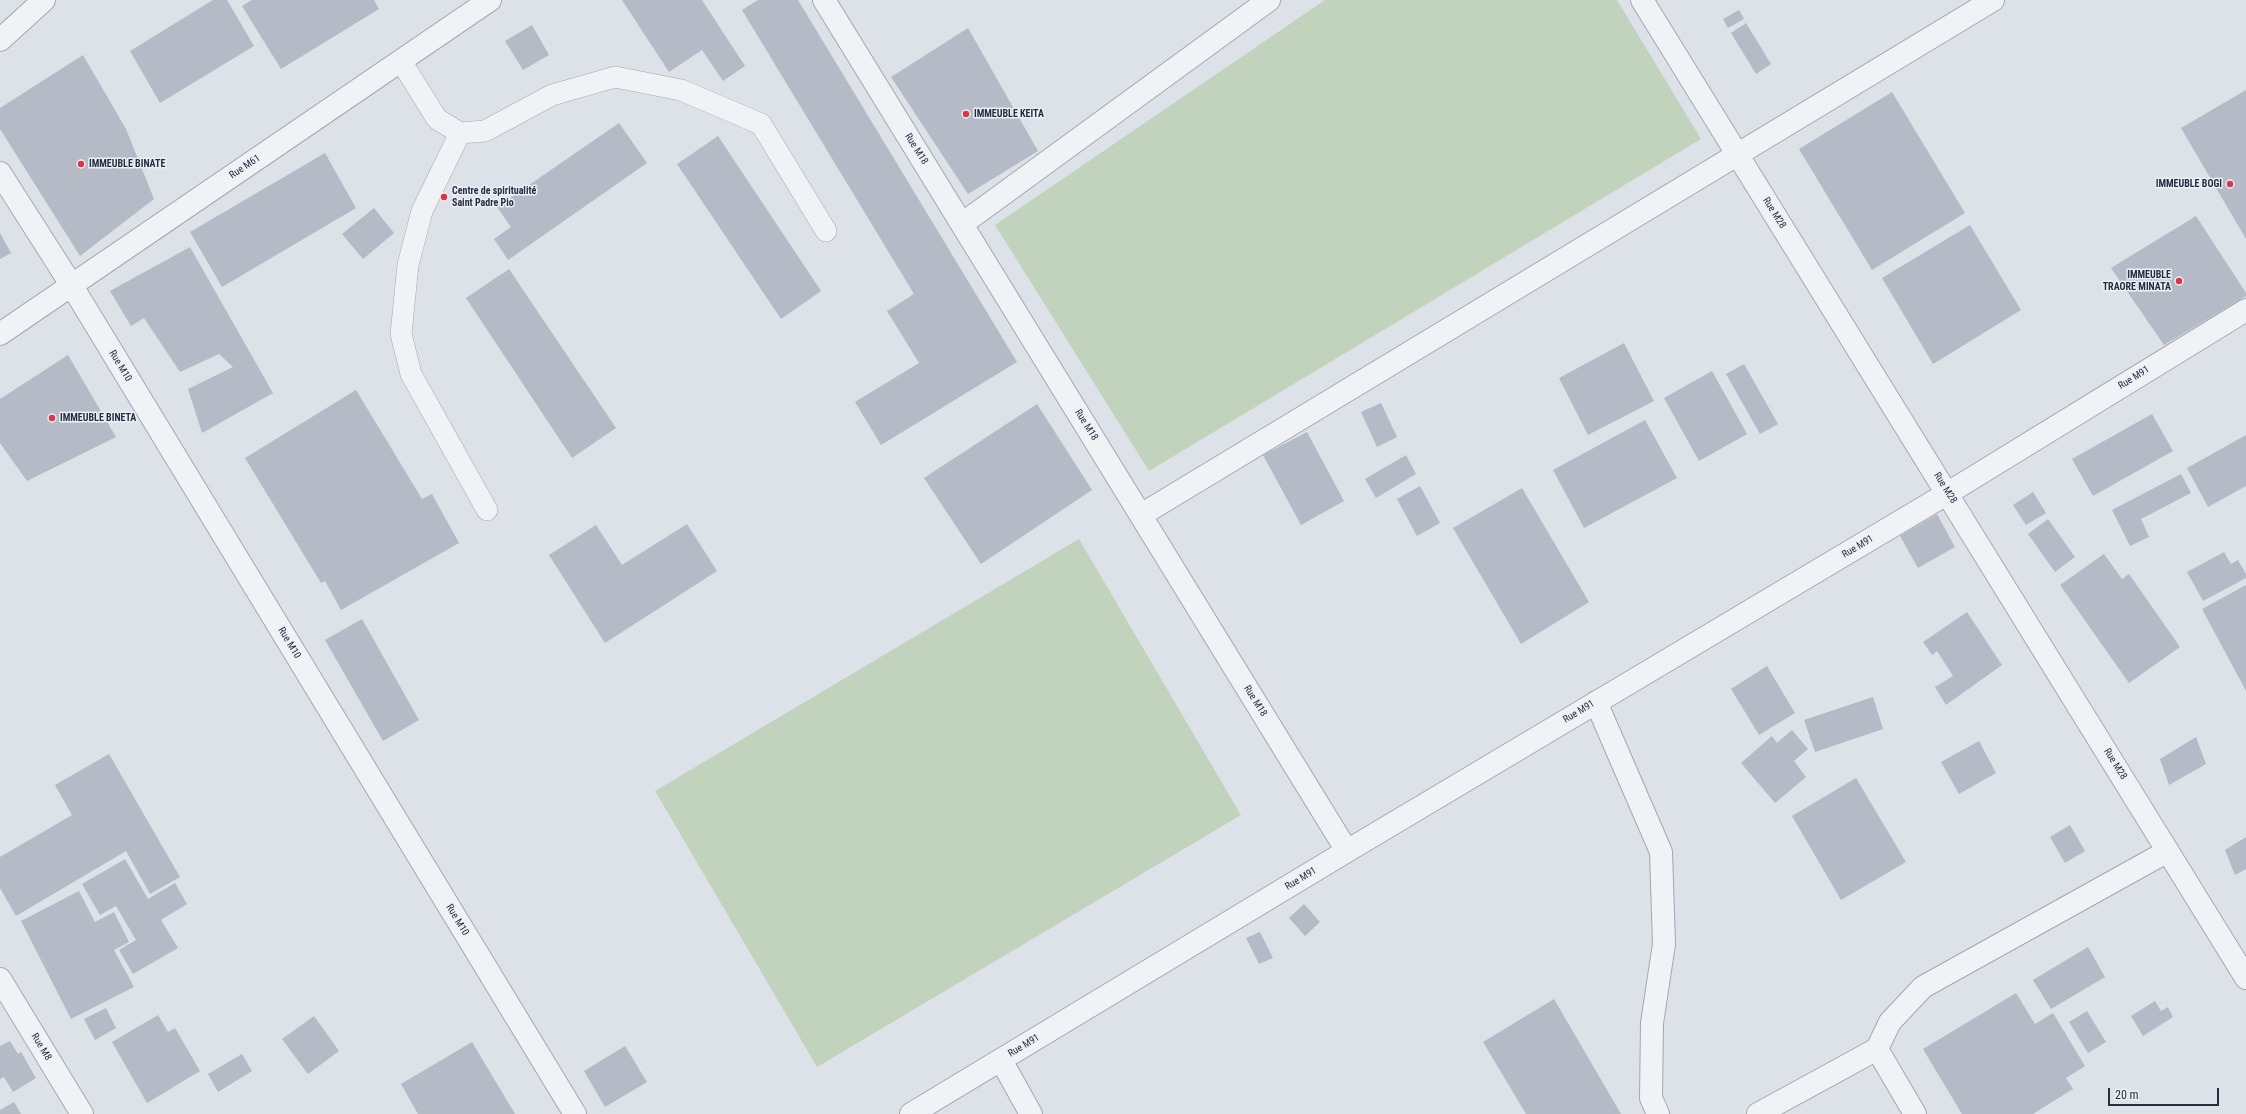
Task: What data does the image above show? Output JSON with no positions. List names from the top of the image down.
{
  "streets": {
    "street": [
      "Rue M18",
      "Rue M61",
      "Rue M28",
      "Rue M10",
      "Rue M91",
      "Rue M8"
    ]
  },
  "crossings": [
    ["Rue M18", "Rue M91"],
    ["Rue M61", "Rue M10"],
    ["Rue M28", "Rue M91"]
  ],
  "places": [
    "IMMEUBLE KEITA",
    "IMMEUBLE BINATE",
    "IMMEUBLE BOGI",
    "Centre de spiritualité Saint Padre Pio",
    "IMMEUBLE TRAORE MINATA",
    "IMMEUBLE BINETA"
  ],
  "scale_bar": "20 m"
}
